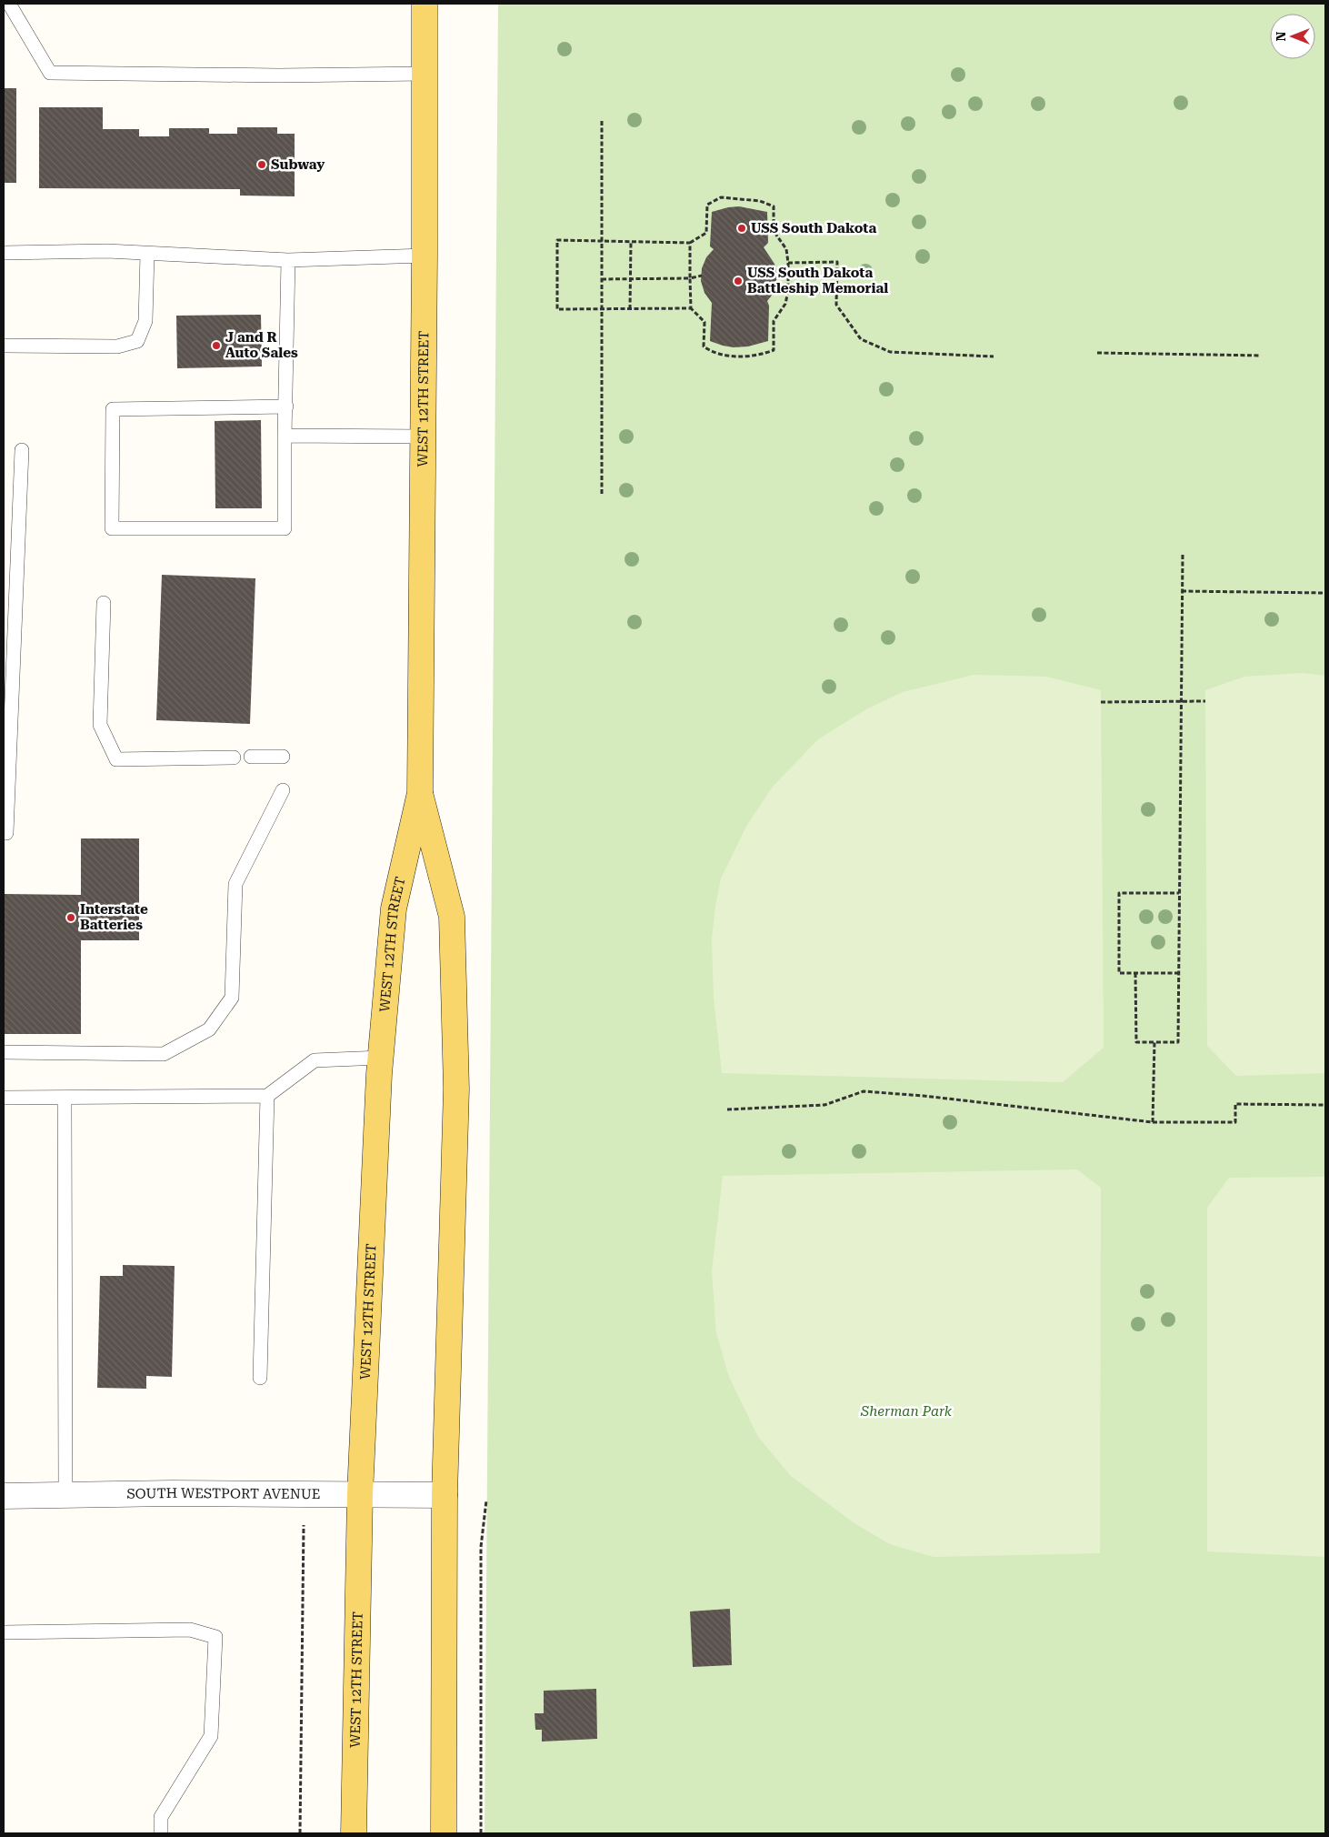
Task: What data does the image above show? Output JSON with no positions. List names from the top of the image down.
{
  "streets": {
    "main road": ["WEST 12TH STREET"],
    "street": ["SOUTH WESTPORT AVENUE"]
  },
  "crossings": [
    ["WEST 12TH STREET", "SOUTH WESTPORT AVENUE"]
  ],
  "parks": ["Sherman Park"],
  "places": [
    "Subway",
    "USS South Dakota",
    "USS South Dakota Battleship Memorial",
    "J and R Auto Sales",
    "Interstate Batteries"
  ],
  "north": "left"
}
